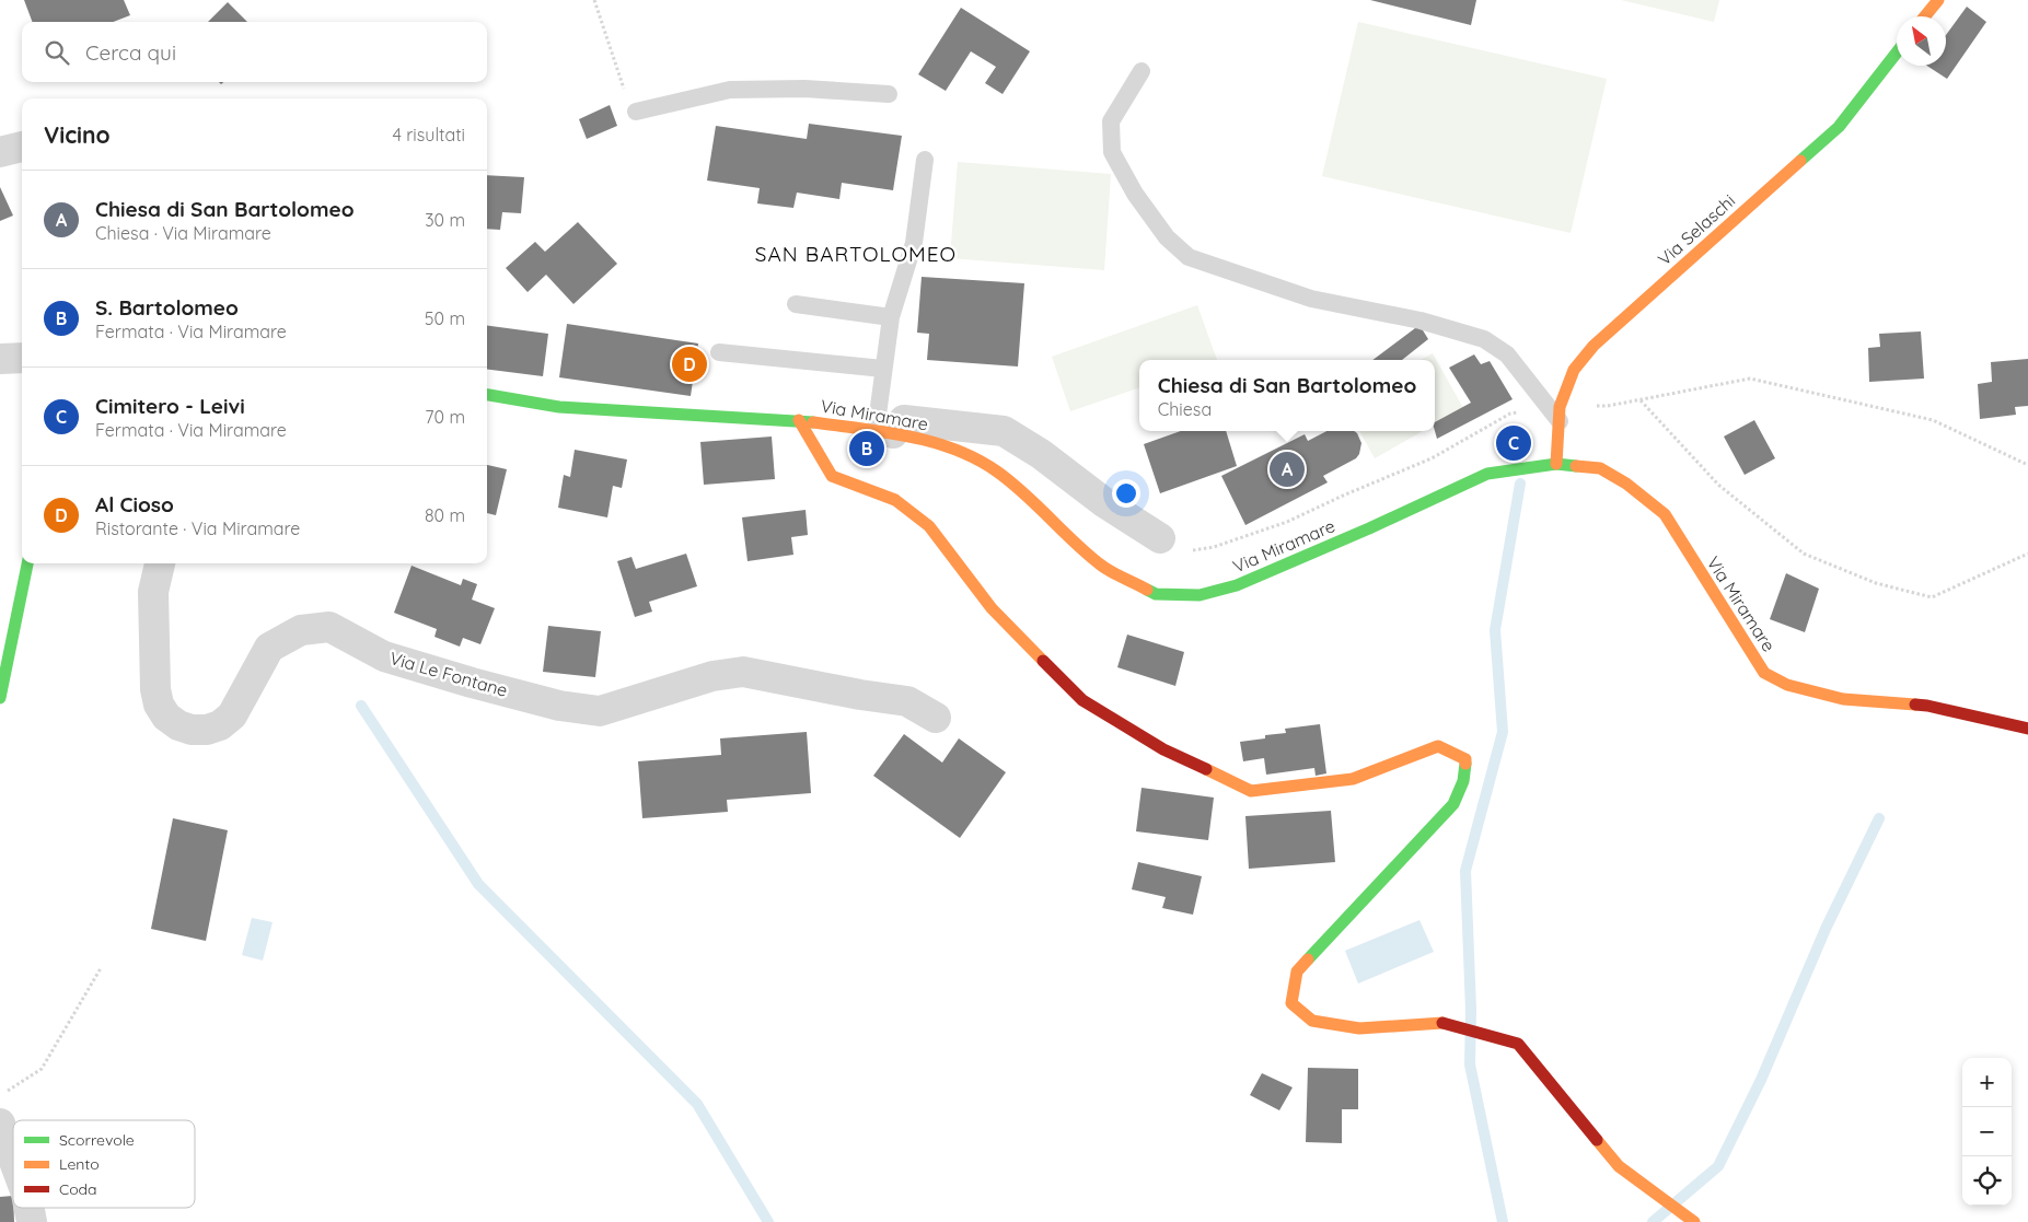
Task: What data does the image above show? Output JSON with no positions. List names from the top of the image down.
{
  "streets": {
    "street": ["Via Selaschi", "Via Miramare", "Via Le Fontane"]
  },
  "crossings": [
    ["Via Selaschi", "Via Miramare"]
  ],
  "districts": ["SAN BARTOLOMEO"],
  "legend": ["Scorrevole", "Lento", "Coda"],
  "north": "top left",
  "page": {
    "search": "Cerca qui",
    "heading": ["Vicino", "4 risultati"],
    "list": [
      {
        "mark": "A",
        "name": "Chiesa di San Bartolomeo",
        "note": "Chiesa · Via Miramare",
        "value": "30 m"
      },
      {
        "mark": "B",
        "name": "S. Bartolomeo",
        "note": "Fermata · Via Miramare",
        "value": "50 m"
      },
      {
        "mark": "C",
        "name": "Cimitero - Leivi",
        "note": "Fermata · Via Miramare",
        "value": "70 m"
      },
      {
        "mark": "D",
        "name": "Al Cioso",
        "note": "Ristorante · Via Miramare",
        "value": "80 m"
      }
    ],
    "pins": [
      "D",
      "C",
      "B",
      "A"
    ],
    "popup": ["Chiesa di San Bartolomeo", "Chiesa"],
    "map_buttons": ["+", "−"]
  }
}
